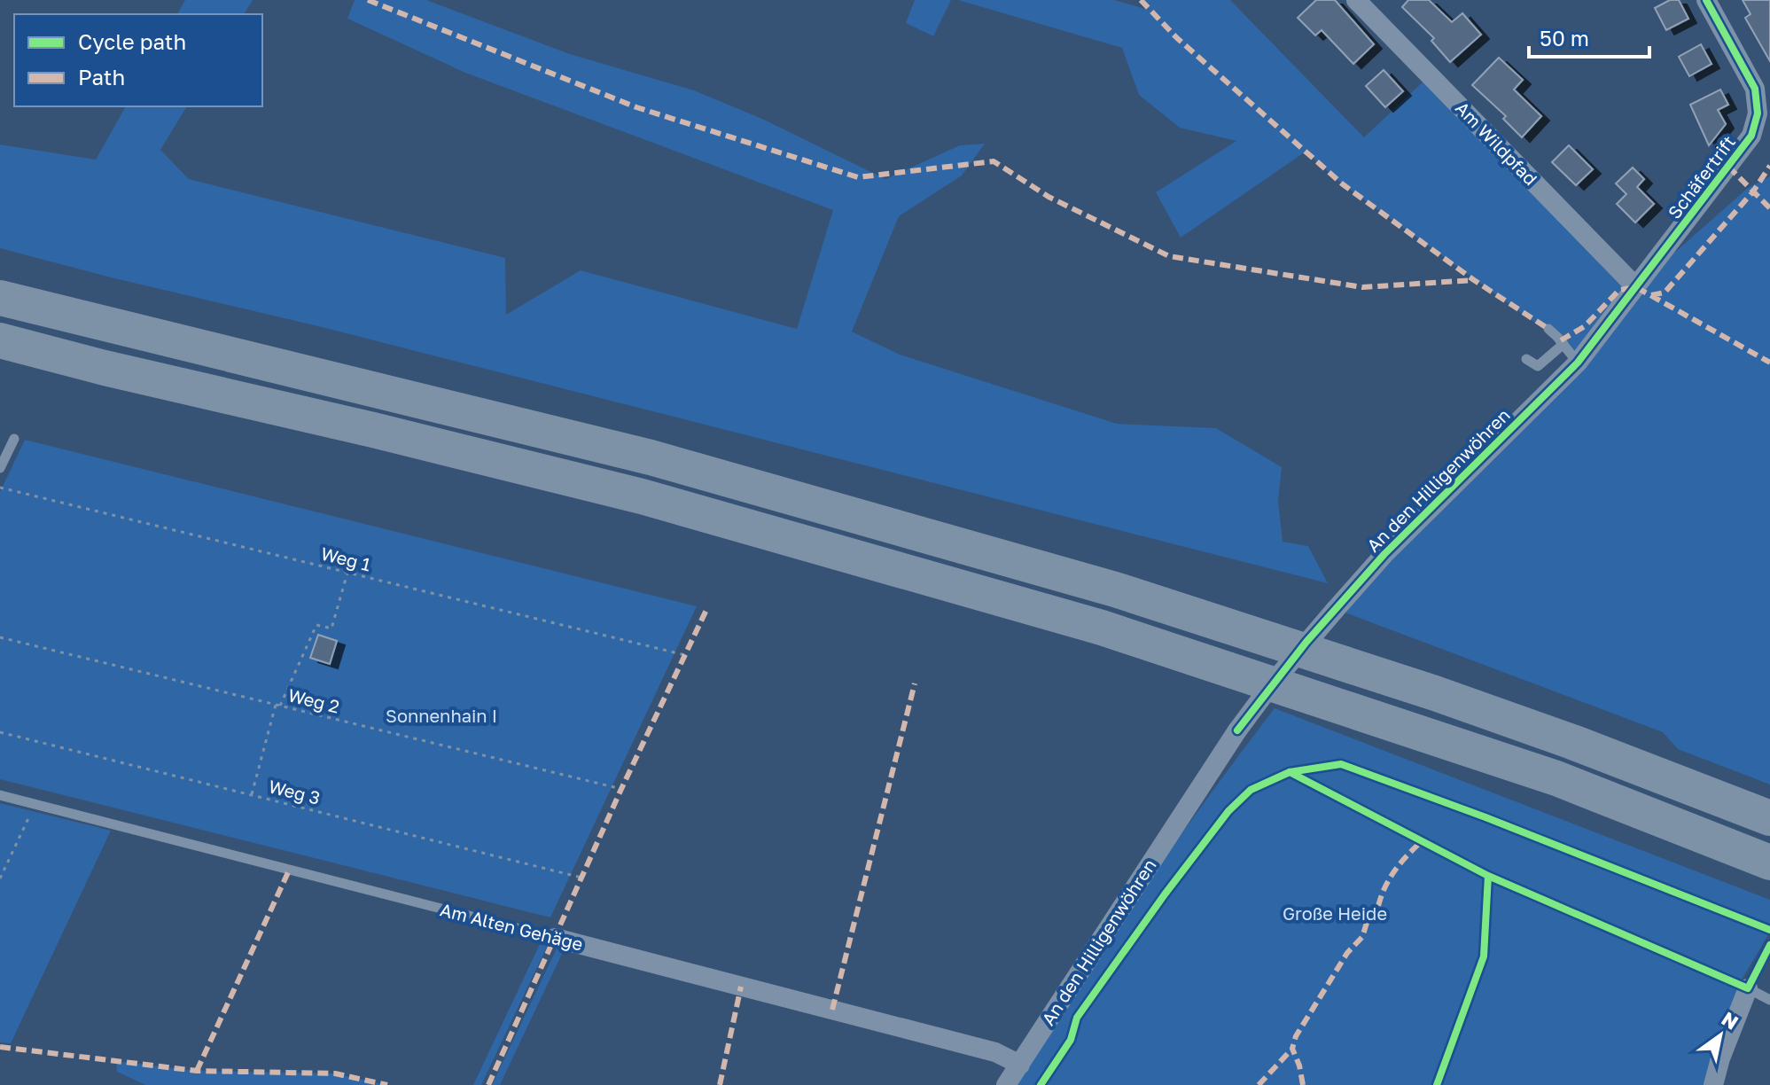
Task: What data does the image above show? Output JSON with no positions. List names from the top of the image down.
{
  "streets": {
    "street": [
      "Am Wildpfad",
      "Schäfertrift",
      "An den Hilligenwöhren",
      "Am Alten Gehäge"
    ],
    "path": ["Weg 1", "Weg 2", "Weg 3"]
  },
  "crossings": [
    ["Am Wildpfad", "Schäfertrift"],
    ["Am Wildpfad", "An den Hilligenwöhren"],
    ["Schäfertrift", "An den Hilligenwöhren"],
    ["An den Hilligenwöhren", "Am Alten Gehäge"]
  ],
  "parks": ["Sonnenhain I", "Große Heide"],
  "legend": ["Cycle path", "Path"],
  "scale_bar": "50 m",
  "north": "top right"
}
